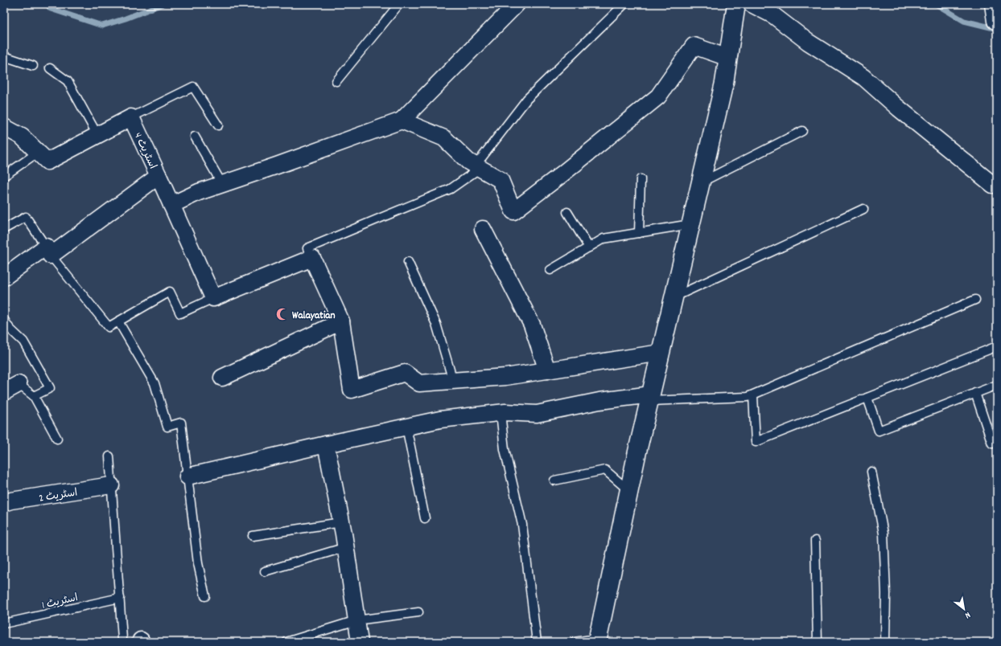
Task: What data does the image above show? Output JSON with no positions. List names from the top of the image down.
{
  "streets": {
    "street": ["اسٹریٹ 4", "اسٹریٹ 2"],
    "lane": ["اسٹریٹ 1"]
  },
  "places": {
    "mosque": ["Walayatian"]
  },
  "north": "bottom right"
}
